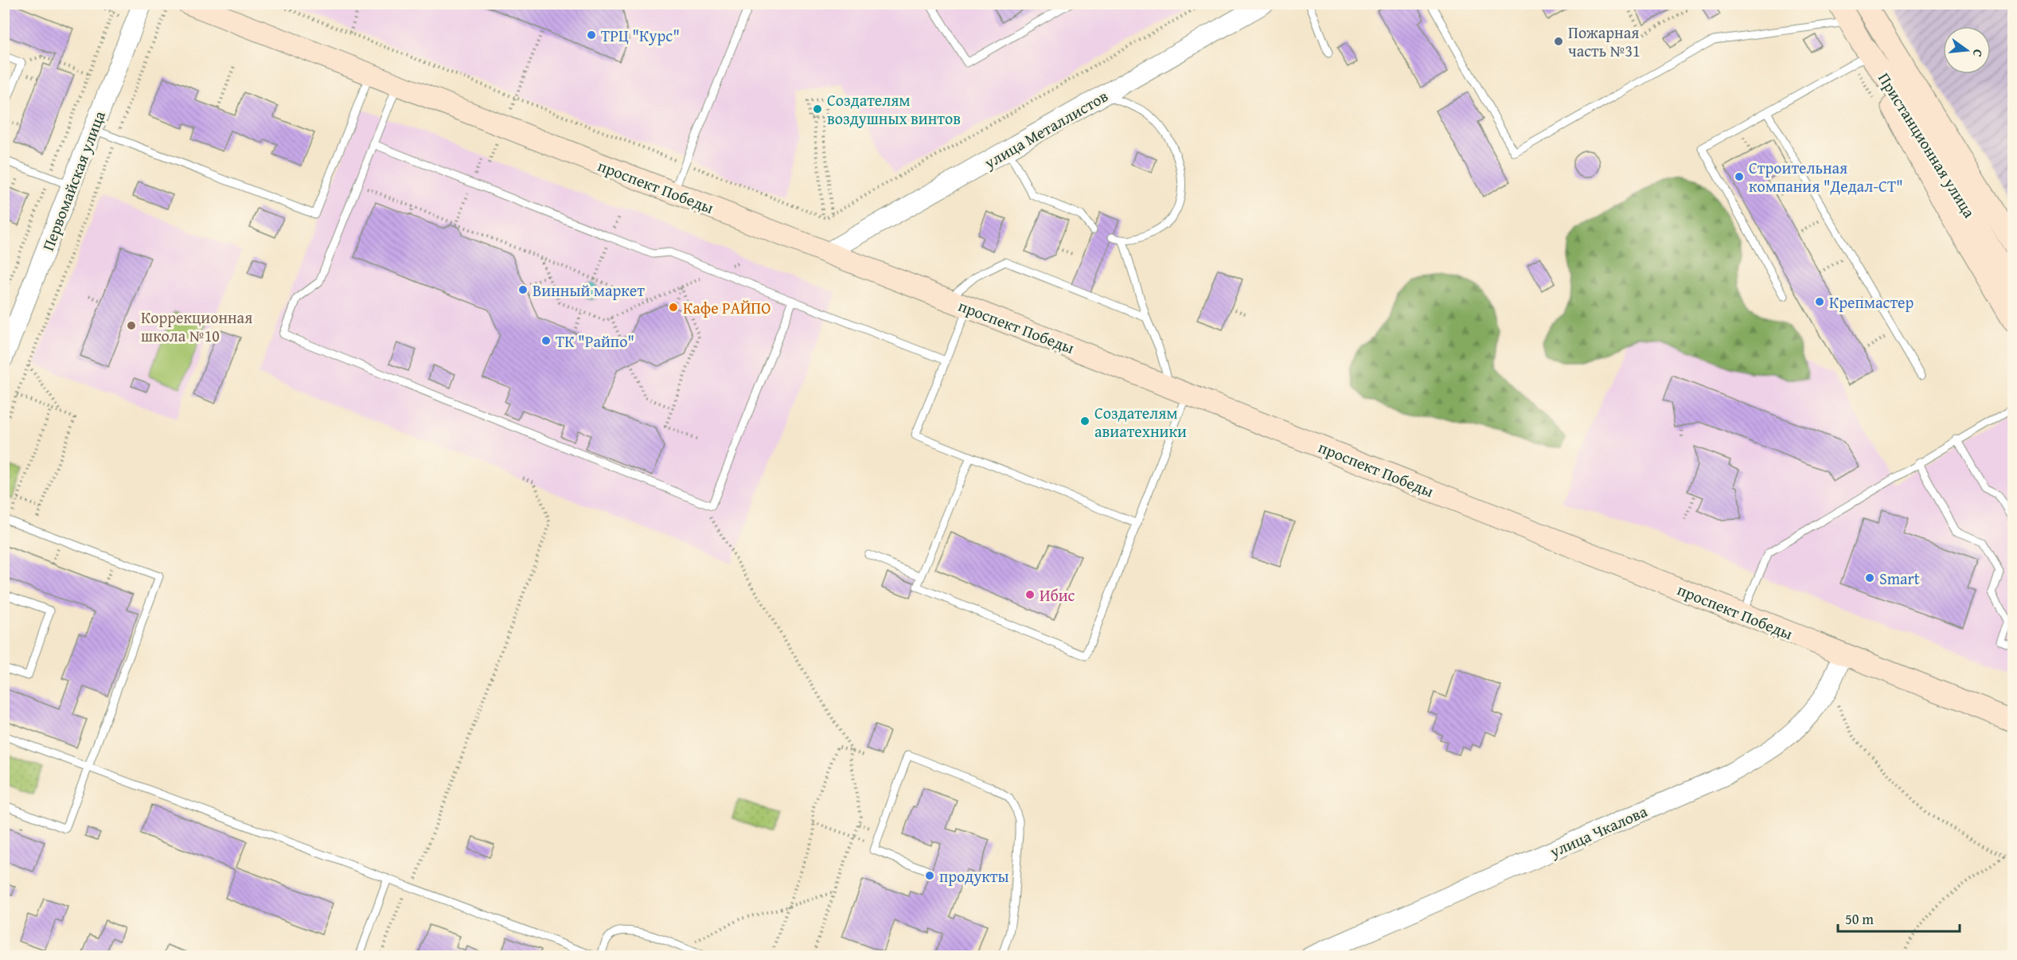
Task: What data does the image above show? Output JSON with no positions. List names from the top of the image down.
{
  "streets": {
    "main road": ["Пристанционная улица", "проспект Победы"],
    "street": ["улица Металлистов", "Первомайская улица", "улица Чкалова"]
  },
  "crossings": [
    ["улица Металлистов", "проспект Победы"],
    ["проспект Победы", "улица Чкалова"]
  ],
  "places": [
    "ТРЦ \"Курс\"",
    "Пожарная часть №31",
    "Создателям воздушных винтов",
    "Строительная компания \"Дедал-СТ\"",
    "Винный маркет",
    "Крепмастер",
    "Кафе РАЙПО",
    "Коррекционная школа №10",
    "ТК \"Райпо\"",
    "Создателям авиатехники",
    "Smart",
    "Ибис",
    "продукты"
  ],
  "scale_bar": "50 m",
  "north": "right"
}
